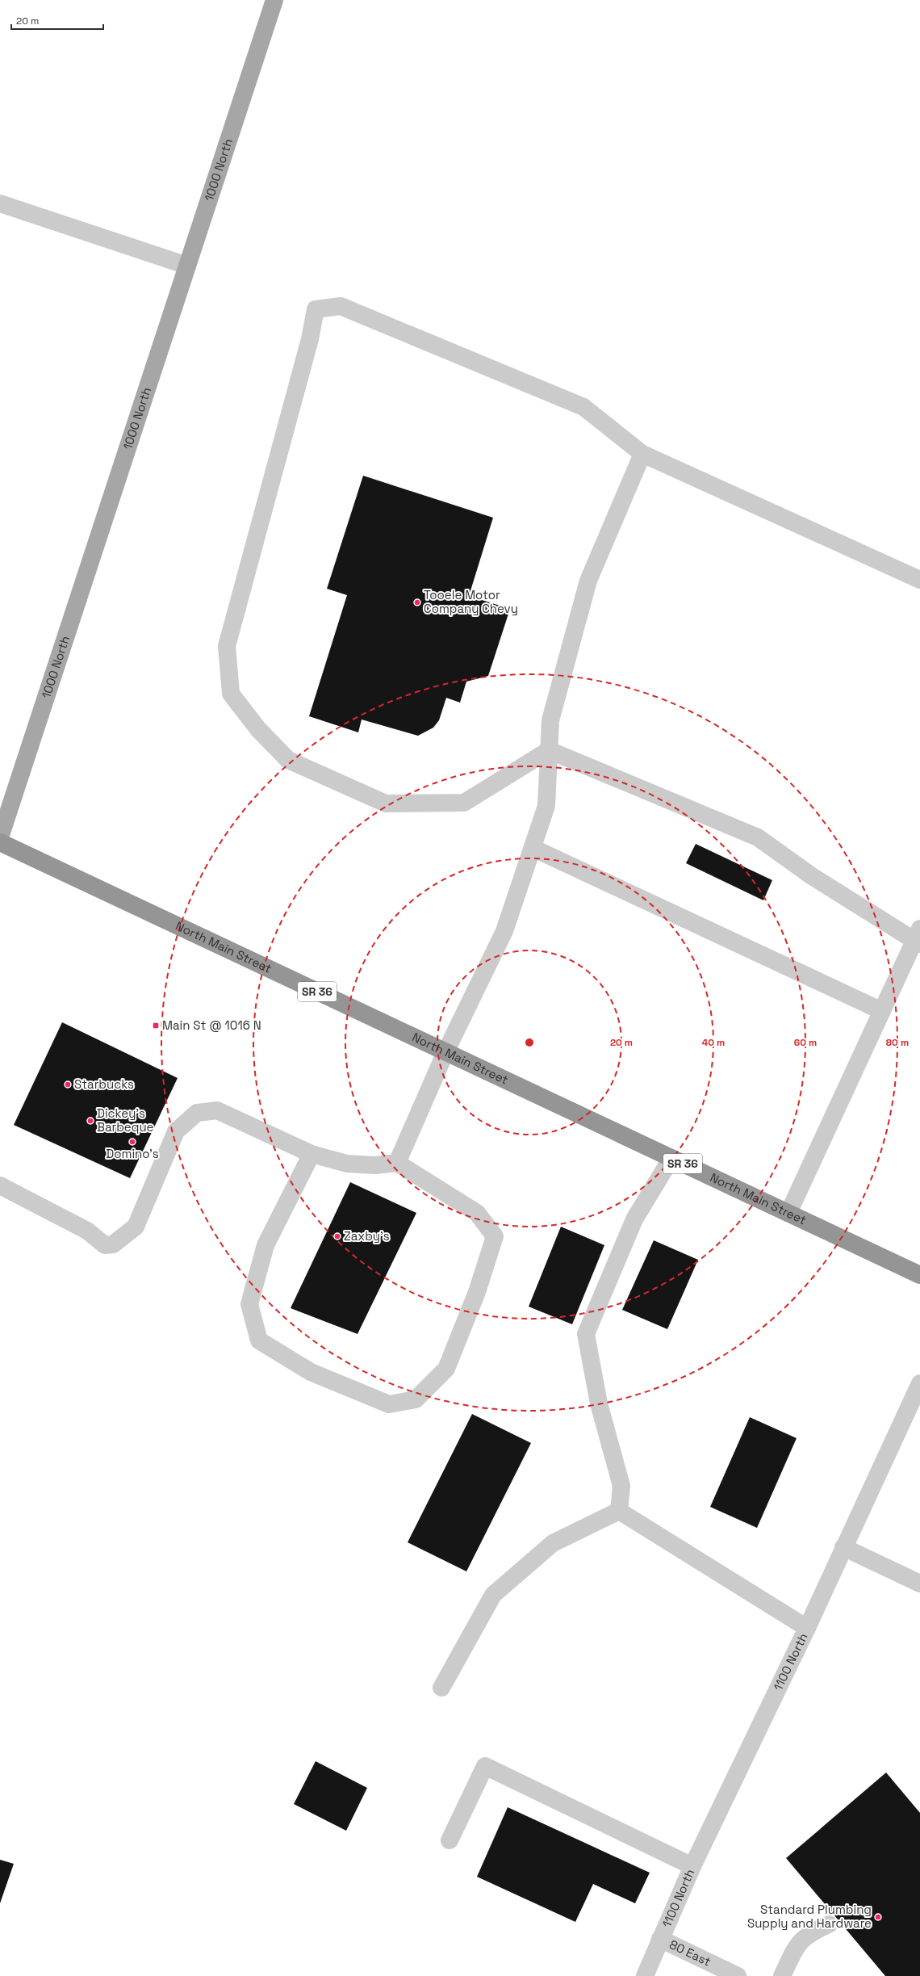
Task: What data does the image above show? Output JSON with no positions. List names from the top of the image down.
{
  "streets": {
    "highway": ["North Main Street", "SR 36"],
    "main road": ["1000 North"],
    "street": ["1100 North", "80 East"]
  },
  "crossings": [
    ["1100 North", "80 East"]
  ],
  "places": {
    "other": [
      "Tooele Motor Company Chevy",
      "Starbucks",
      "Dickey's Barbeque",
      "Domino's",
      "Zaxby's",
      "Standard Plumbing Supply and Hardware"
    ],
    "transit": ["Main St @ 1016 N"]
  },
  "scale_bar": "20 m",
  "rings": [
    "20 m",
    "40 m",
    "60 m",
    "80 m"
  ]
}
